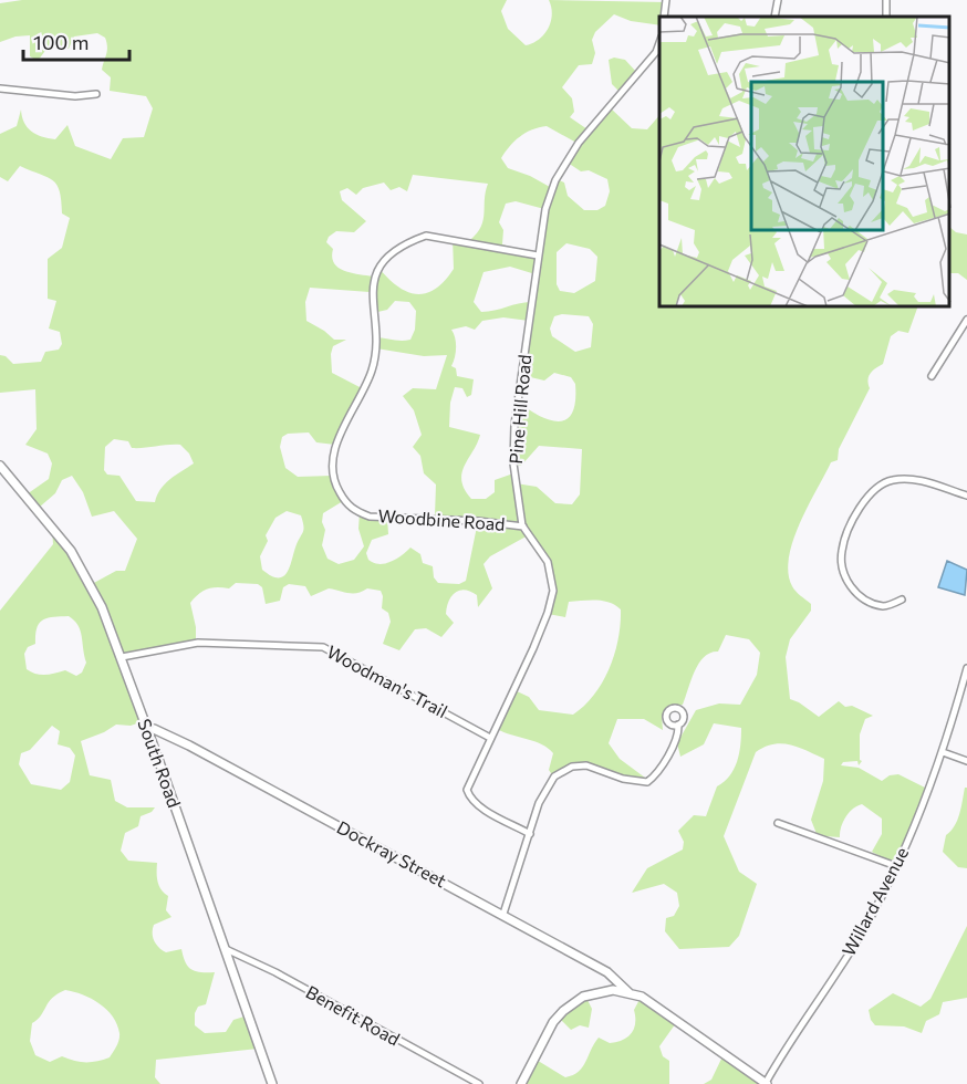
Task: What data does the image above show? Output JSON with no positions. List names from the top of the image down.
{
  "streets": {
    "street": [
      "Pine Hill Road",
      "Woodbine Road",
      "Woodman's Trail",
      "South Road",
      "Dockray Street",
      "Willard Avenue",
      "Benefit Road"
    ]
  },
  "crossings": [
    ["Pine Hill Road", "Woodbine Road"],
    ["Pine Hill Road", "Woodman's Trail"],
    ["Woodman's Trail", "South Road"],
    ["South Road", "Dockray Street"],
    ["South Road", "Benefit Road"]
  ],
  "scale_bar": "100 m"
}
